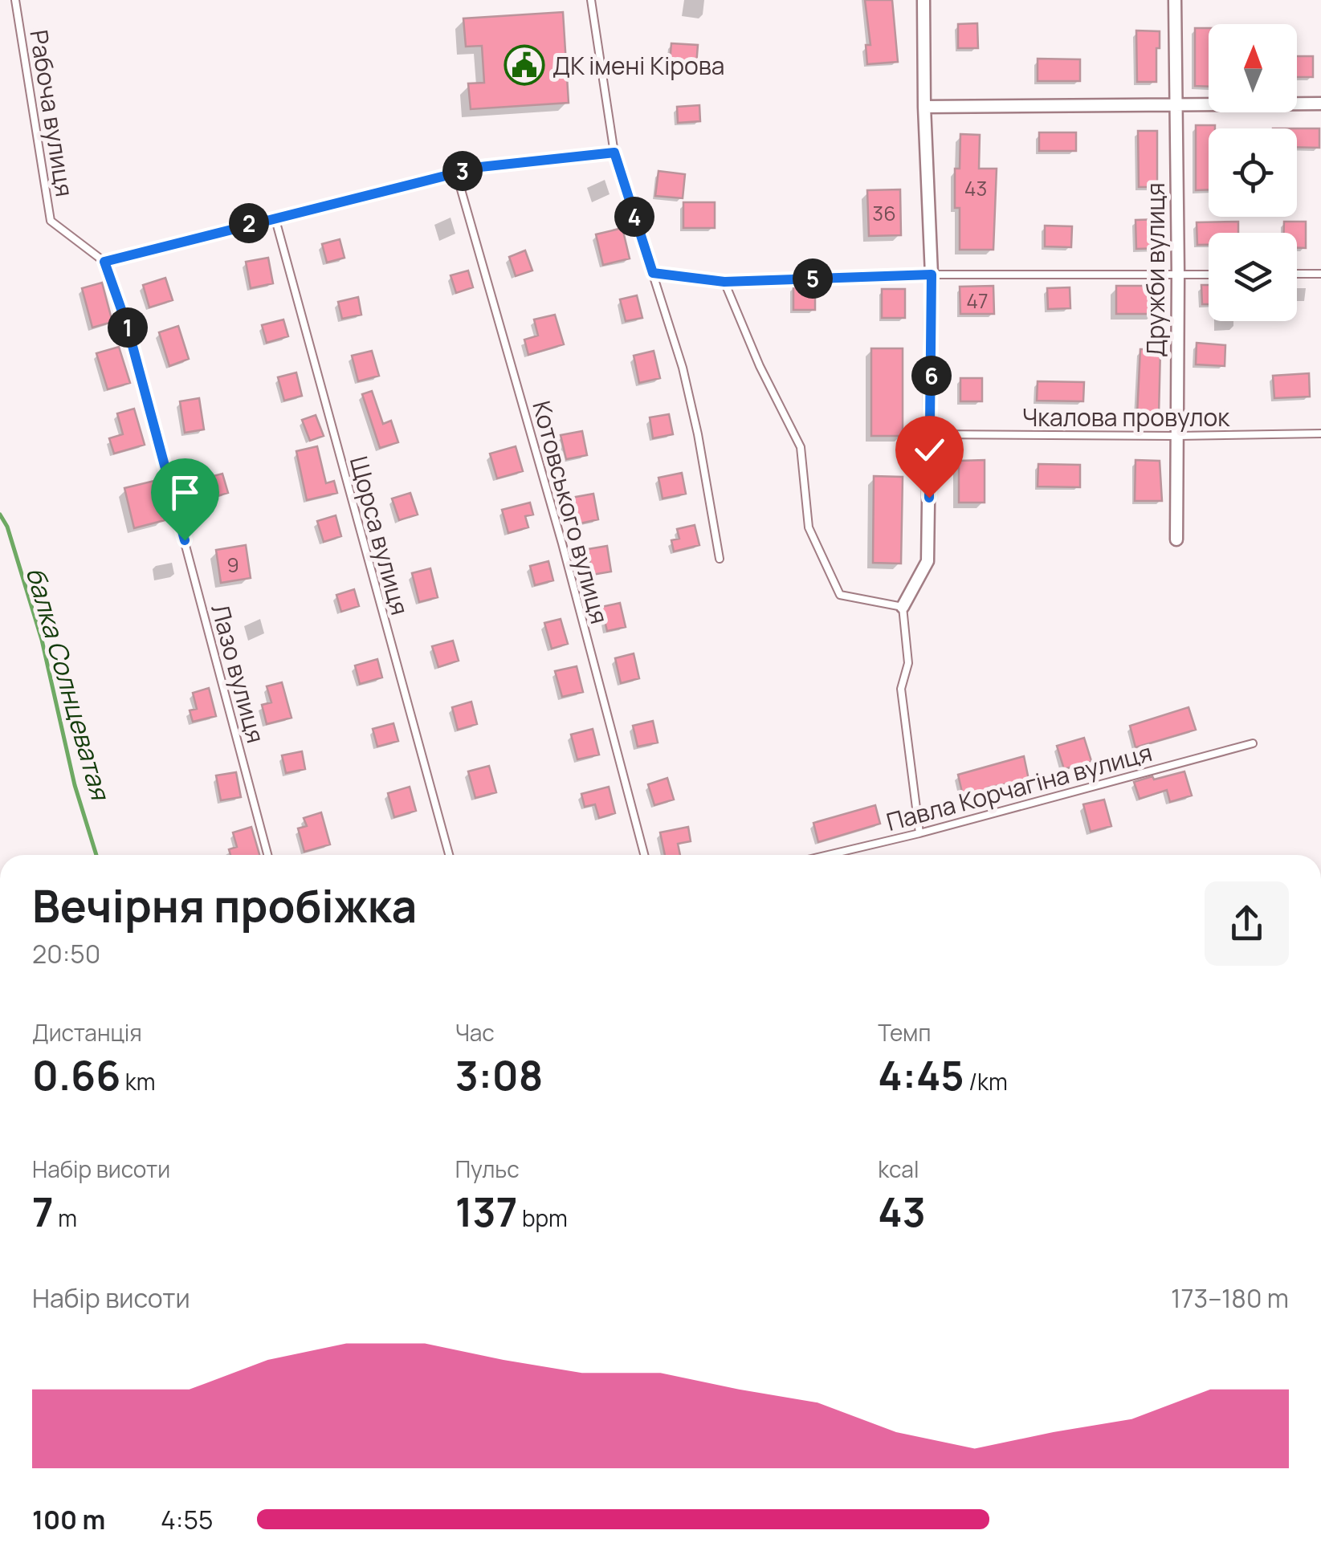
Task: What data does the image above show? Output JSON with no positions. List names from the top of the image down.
{
  "streets": {
    "street": ["Дружби вулиця"],
    "lane": [
      "Рабоча вулиця",
      "Чкалова провулок",
      "Котовського вулиця",
      "Щорса вулиця",
      "Лазо вулиця",
      "Павла Корчагіна вулиця"
    ]
  },
  "crossings": [
    ["Рабоча вулиця", "Лазо вулиця"],
    ["Дружби вулиця", "Чкалова провулок"]
  ],
  "water": ["балка Солнцеватая"],
  "places": {
    "public building": ["ДК імені Кірова"]
  },
  "house_numbers": [
    "43",
    "36",
    "47",
    "9"
  ],
  "north": "top",
  "page": {
    "pins": [
      "3",
      "4",
      "2",
      "5",
      "1",
      "6"
    ],
    "heading": ["Вечірня пробіжка", "20:50"],
    "stats": [
      ["Дистанція", "0.66 km"],
      ["Час", "3:08"],
      ["Темп", "4:45 /km"],
      ["Набір висоти", "7 m"],
      ["Пульс", "137 bpm"],
      ["kcal", "43"]
    ],
    "chart": ["Набір висоти", "173–180 m"],
    "list": [
      {
        "name": "100 m",
        "note": "4:55"
      }
    ]
  }
}
